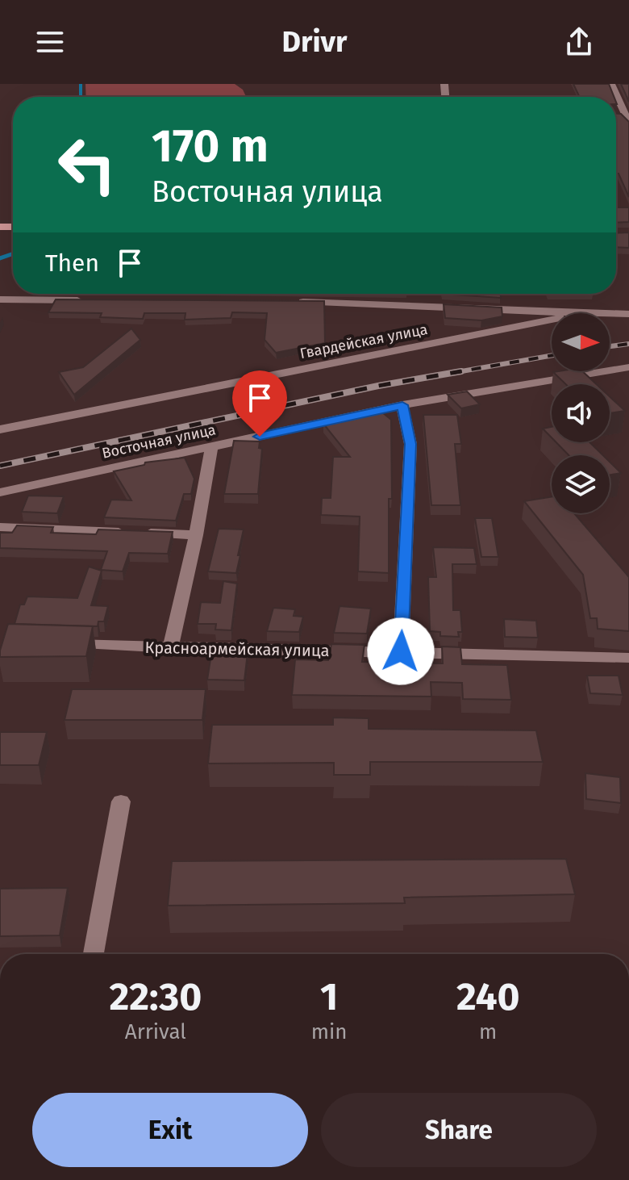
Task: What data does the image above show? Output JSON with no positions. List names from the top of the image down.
{
  "streets": {
    "street": ["Гвардейская улица", "Восточная улица", "Красноармейская улица"]
  },
  "north": "right",
  "page": {
    "header": "Drivr",
    "turn": ["170 m", "Восточная улица"],
    "then": "Then",
    "eta": [
      "22:30",
      "Arrival",
      "1",
      "min",
      "240",
      "m"
    ],
    "buttons": ["Exit", "Share"]
  }
}
